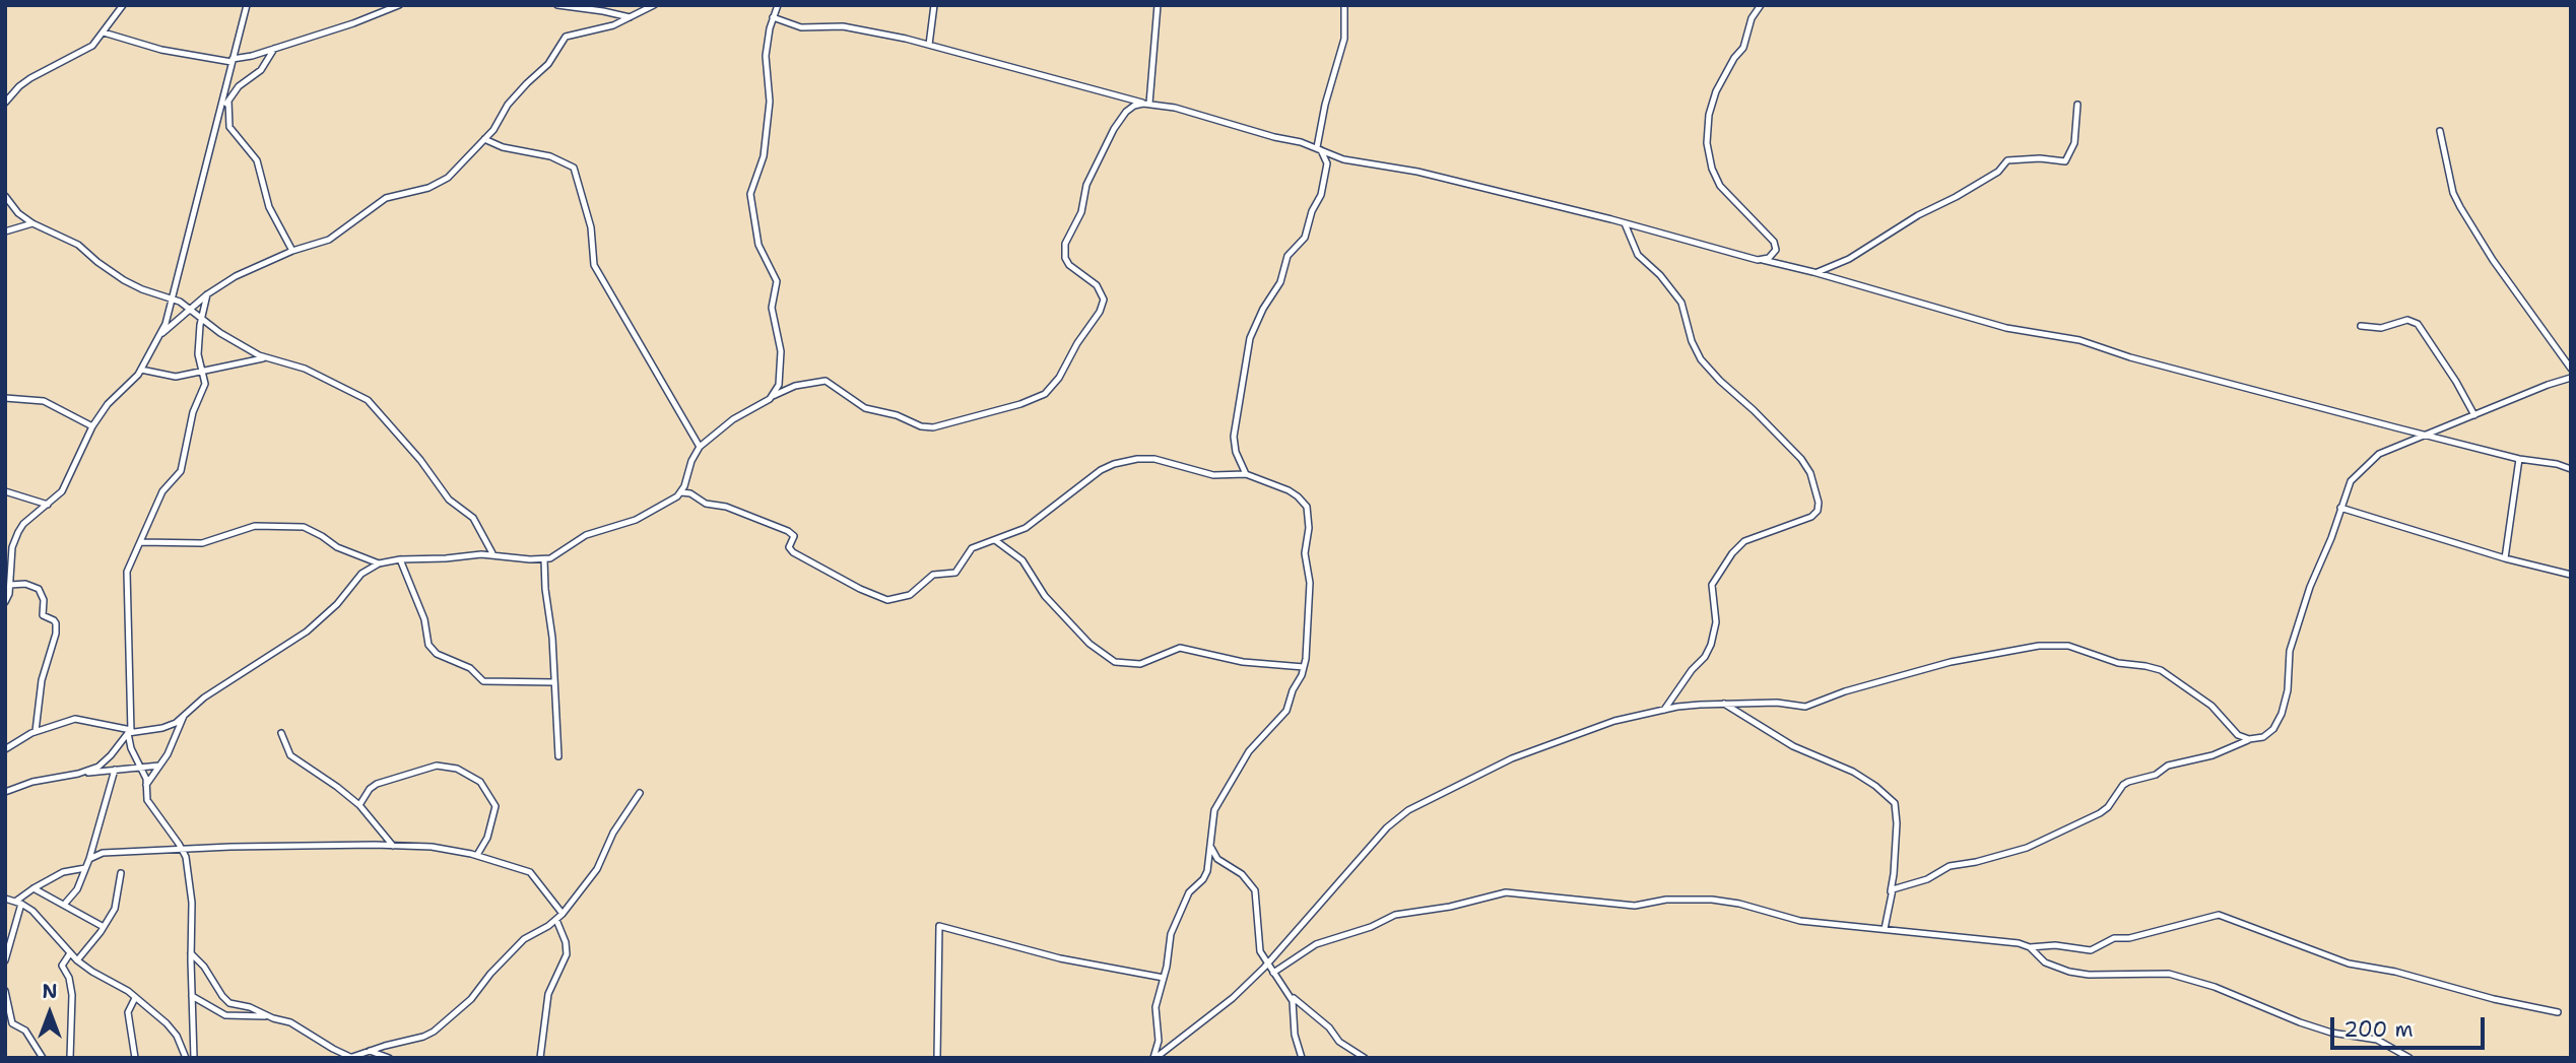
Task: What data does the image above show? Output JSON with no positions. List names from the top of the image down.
{
  "scale_bar": "200 m",
  "north": "top"
}
